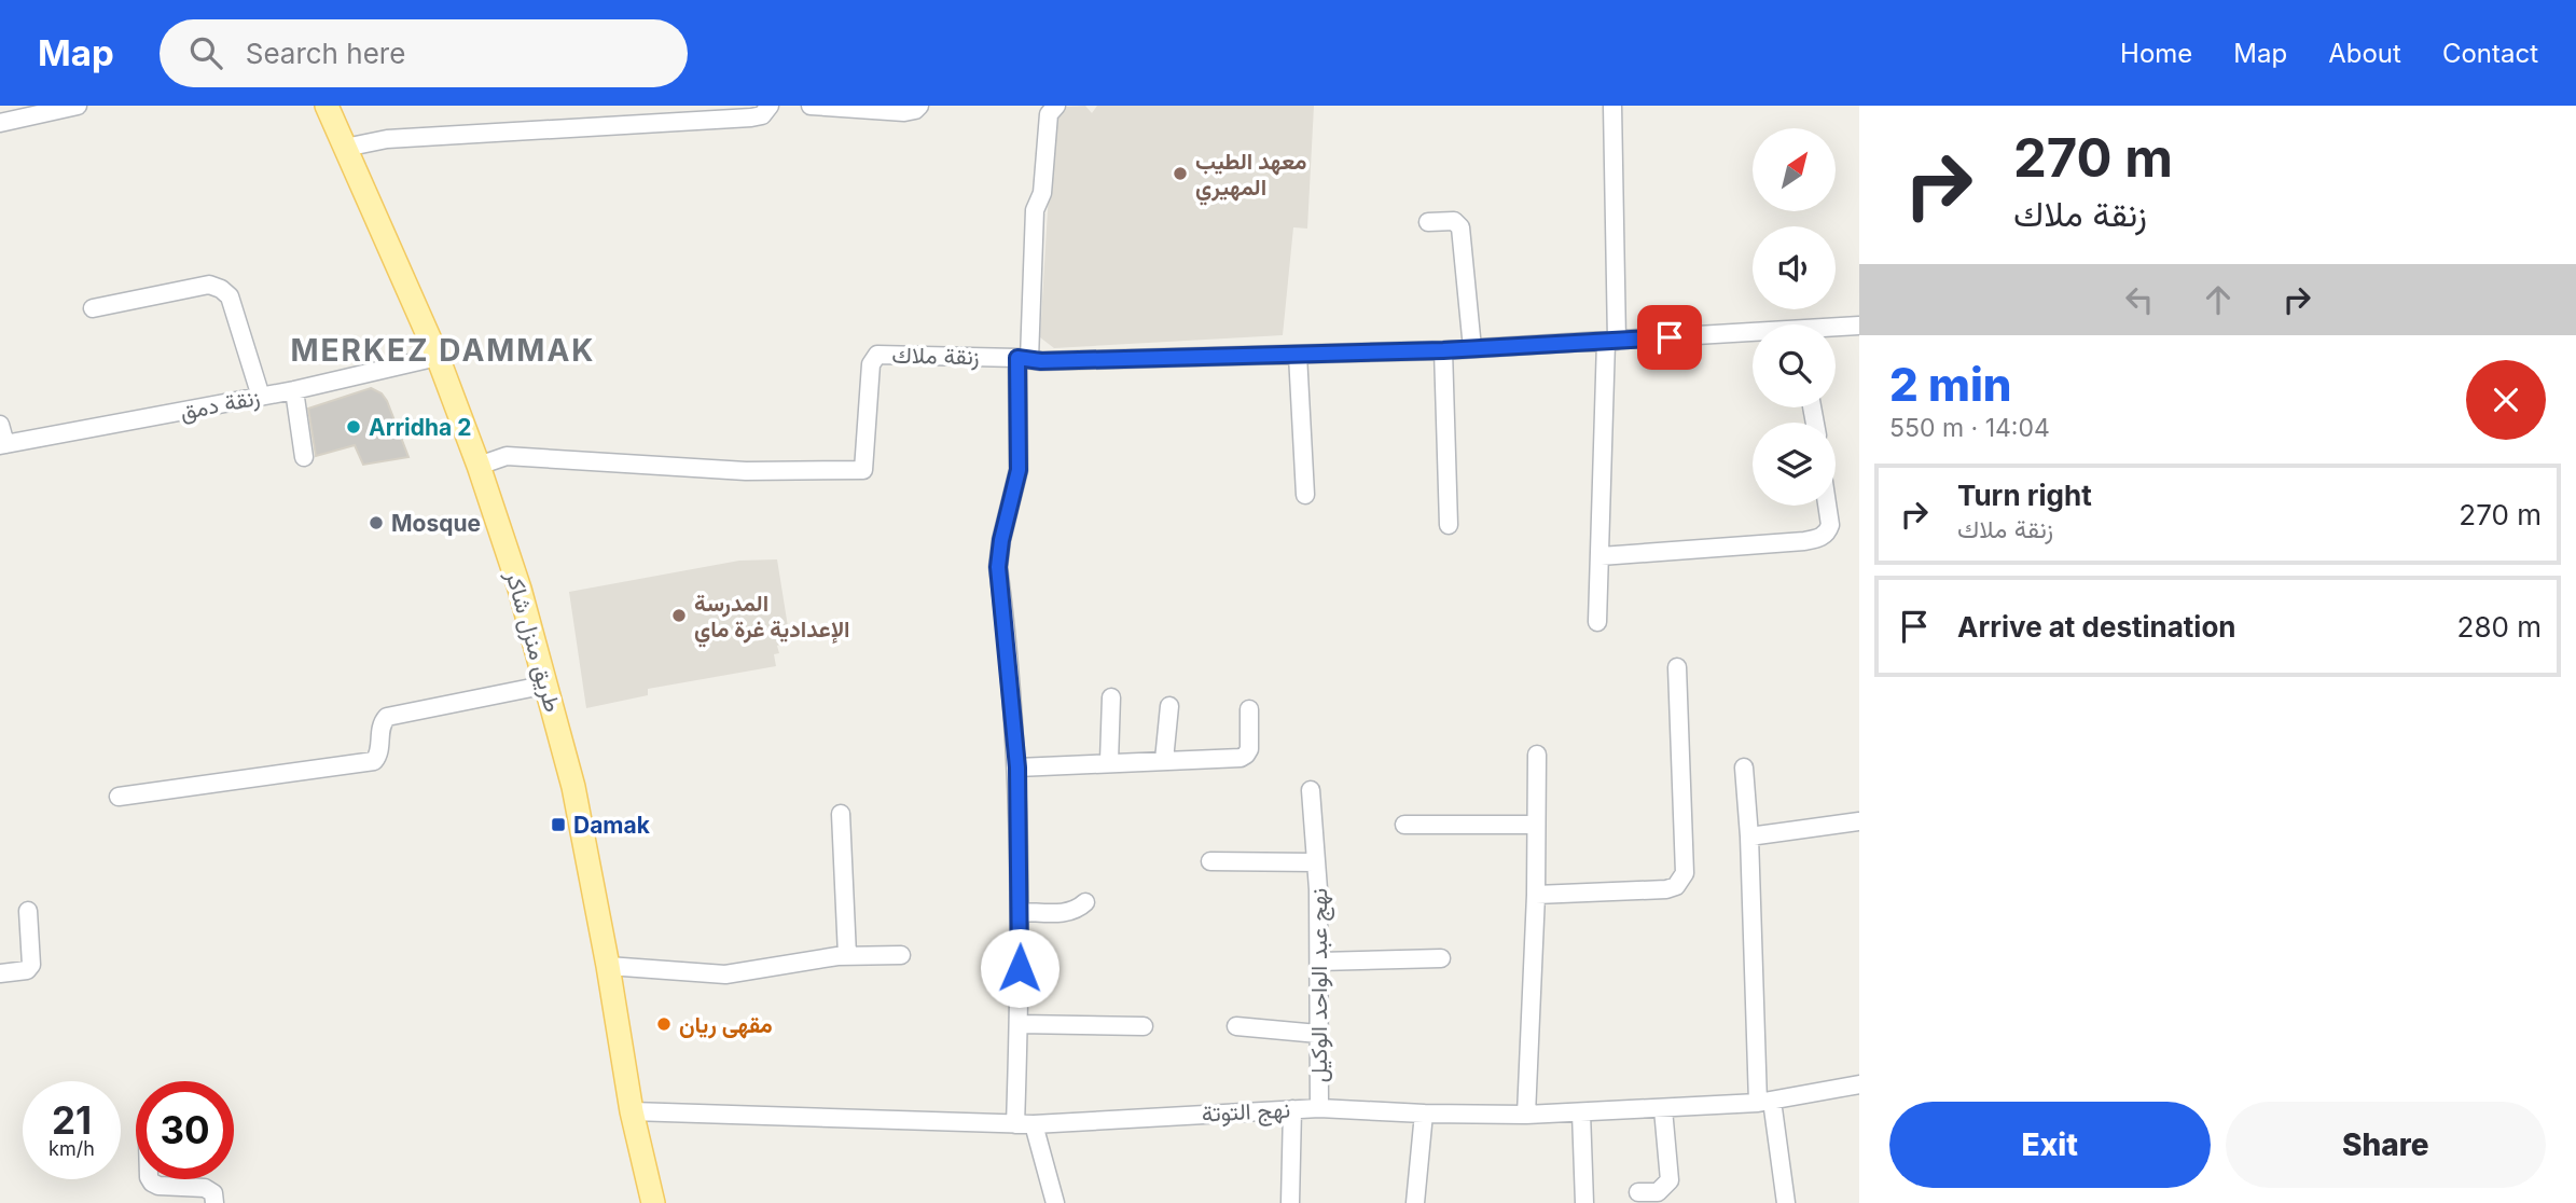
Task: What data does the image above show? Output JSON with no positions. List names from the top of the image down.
{
  "streets": {
    "main road": ["طريق منزل شاكر"],
    "street": [
      "زنقة ملاك",
      "زنقة دمق",
      "نهج عبد الواحد الوكيل",
      "نهج التوتة"
    ]
  },
  "crossings": [
    ["زنقة ملاك", "طريق منزل شاكر"],
    ["زنقة دمق", "طريق منزل شاكر"],
    ["طريق منزل شاكر", "نهج التوتة"],
    ["نهج عبد الواحد الوكيل", "نهج التوتة"]
  ],
  "districts": ["MERKEZ DAMMAK"],
  "places": {
    "other": [
      "معهد الطيب المهيري",
      "Arridha 2",
      "Mosque",
      "المدرسة الإعدادية غرة ماي",
      "مقهى ريان"
    ],
    "transit": ["Damak"]
  },
  "north": "top right",
  "page": {
    "header": "Map",
    "search": "Search here",
    "nav": [
      "Home",
      "Map",
      "About",
      "Contact"
    ],
    "turn": ["270 m", "زنقة ملاك"],
    "heading": ["2 min", "550 m · 14:04"],
    "list": [
      {
        "name": "Turn right",
        "note": "زنقة ملاك",
        "value": "270 m"
      },
      {
        "name": "Arrive at destination",
        "value": "280 m"
      }
    ],
    "speed": "21 km/h",
    "limit": "30",
    "buttons": ["Exit", "Share"]
  }
}
